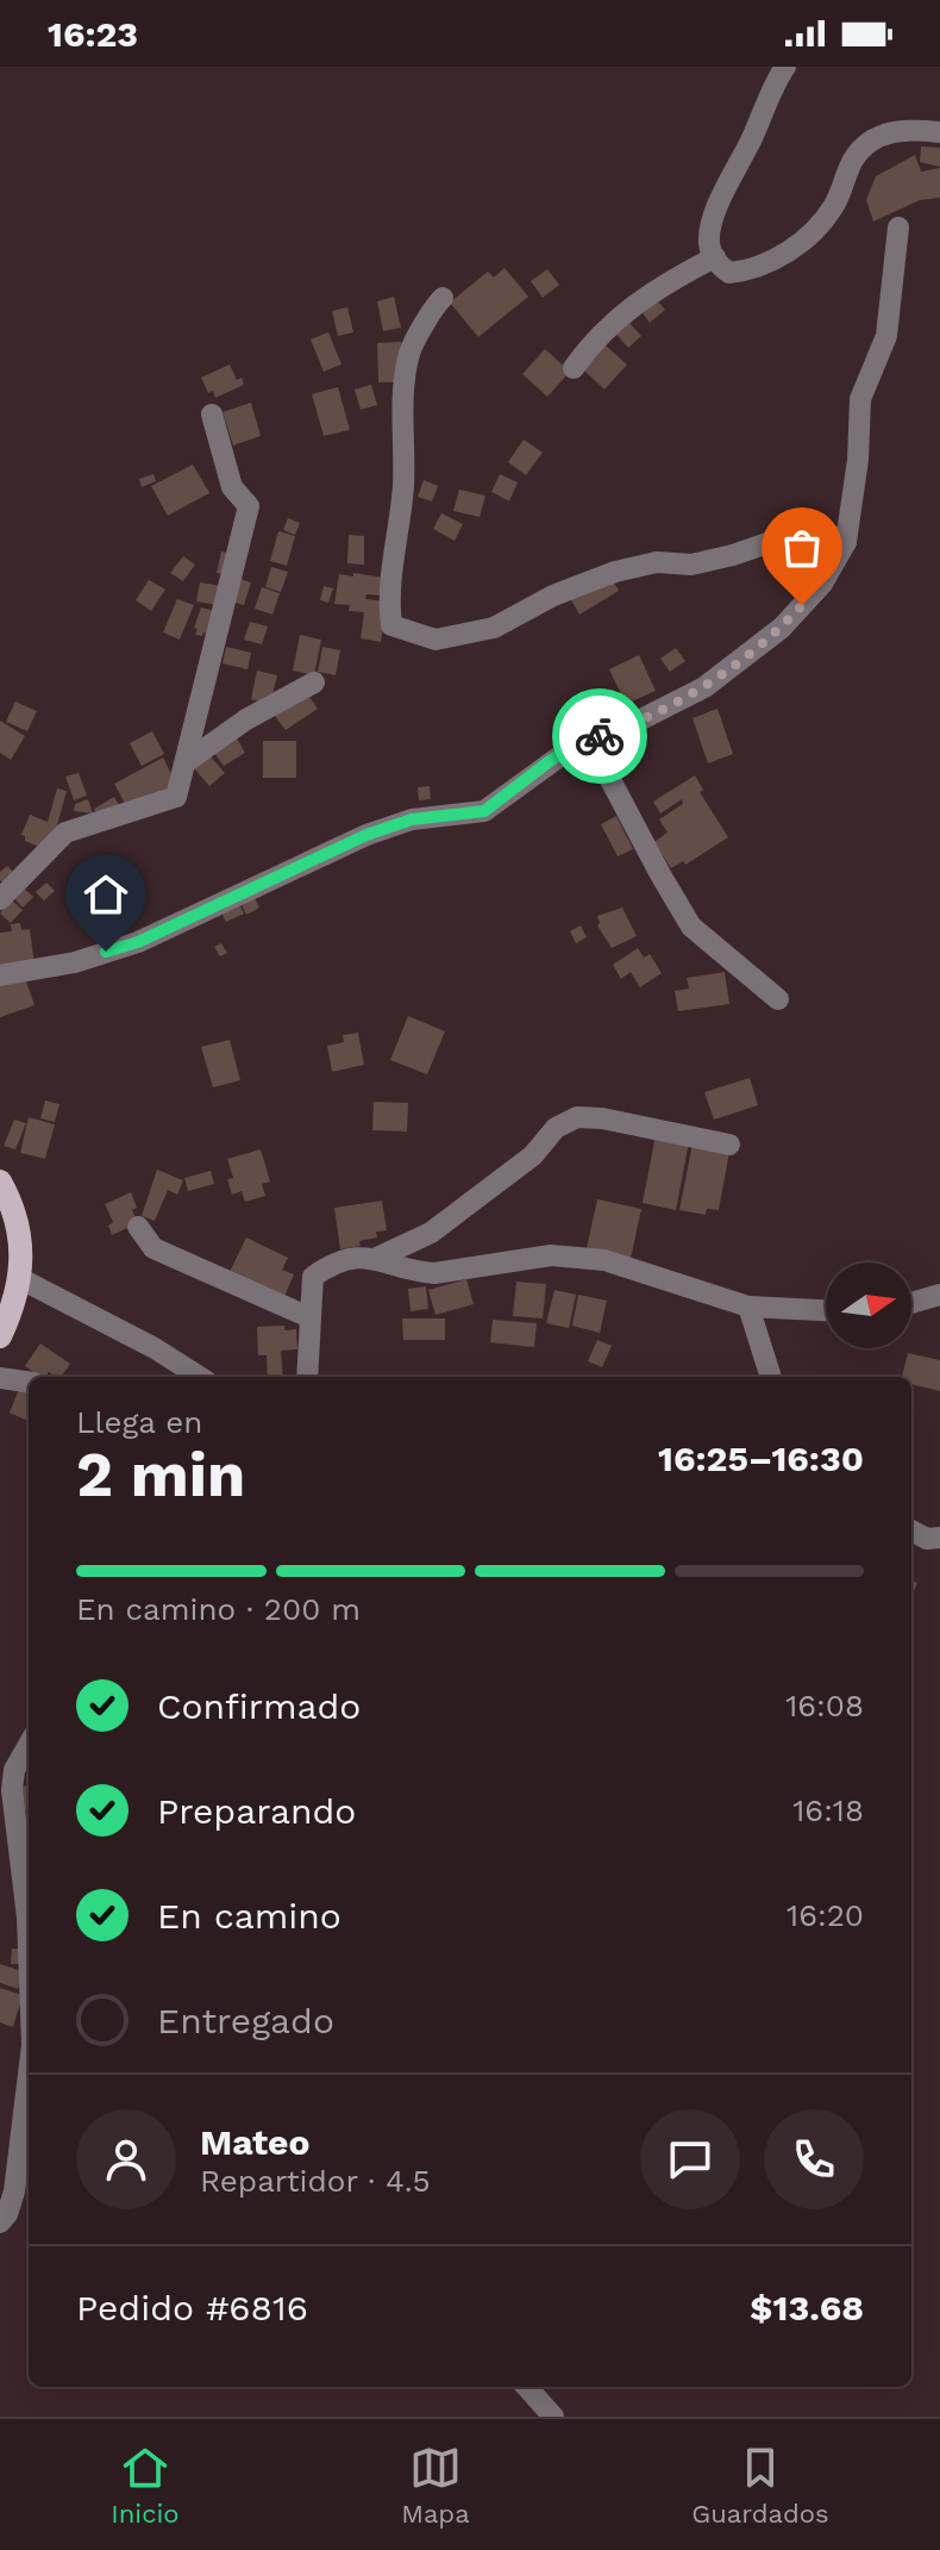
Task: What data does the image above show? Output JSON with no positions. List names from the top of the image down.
{
  "north": "right",
  "page": {
    "status": "16:23",
    "heading": ["2 min", "Llega en", "16:25–16:30"],
    "panel": [
      "Mateo",
      "Repartidor · 4.5",
      "Pedido #6816",
      "$13.68"
    ],
    "bar": "En camino · 200 m",
    "list": [
      ["Confirmado", "16:08"],
      ["Preparando", "16:18"],
      ["En camino", "16:20"],
      "Entregado"
    ],
    "tabs": ["Inicio", "Mapa", "Guardados"]
  }
}
